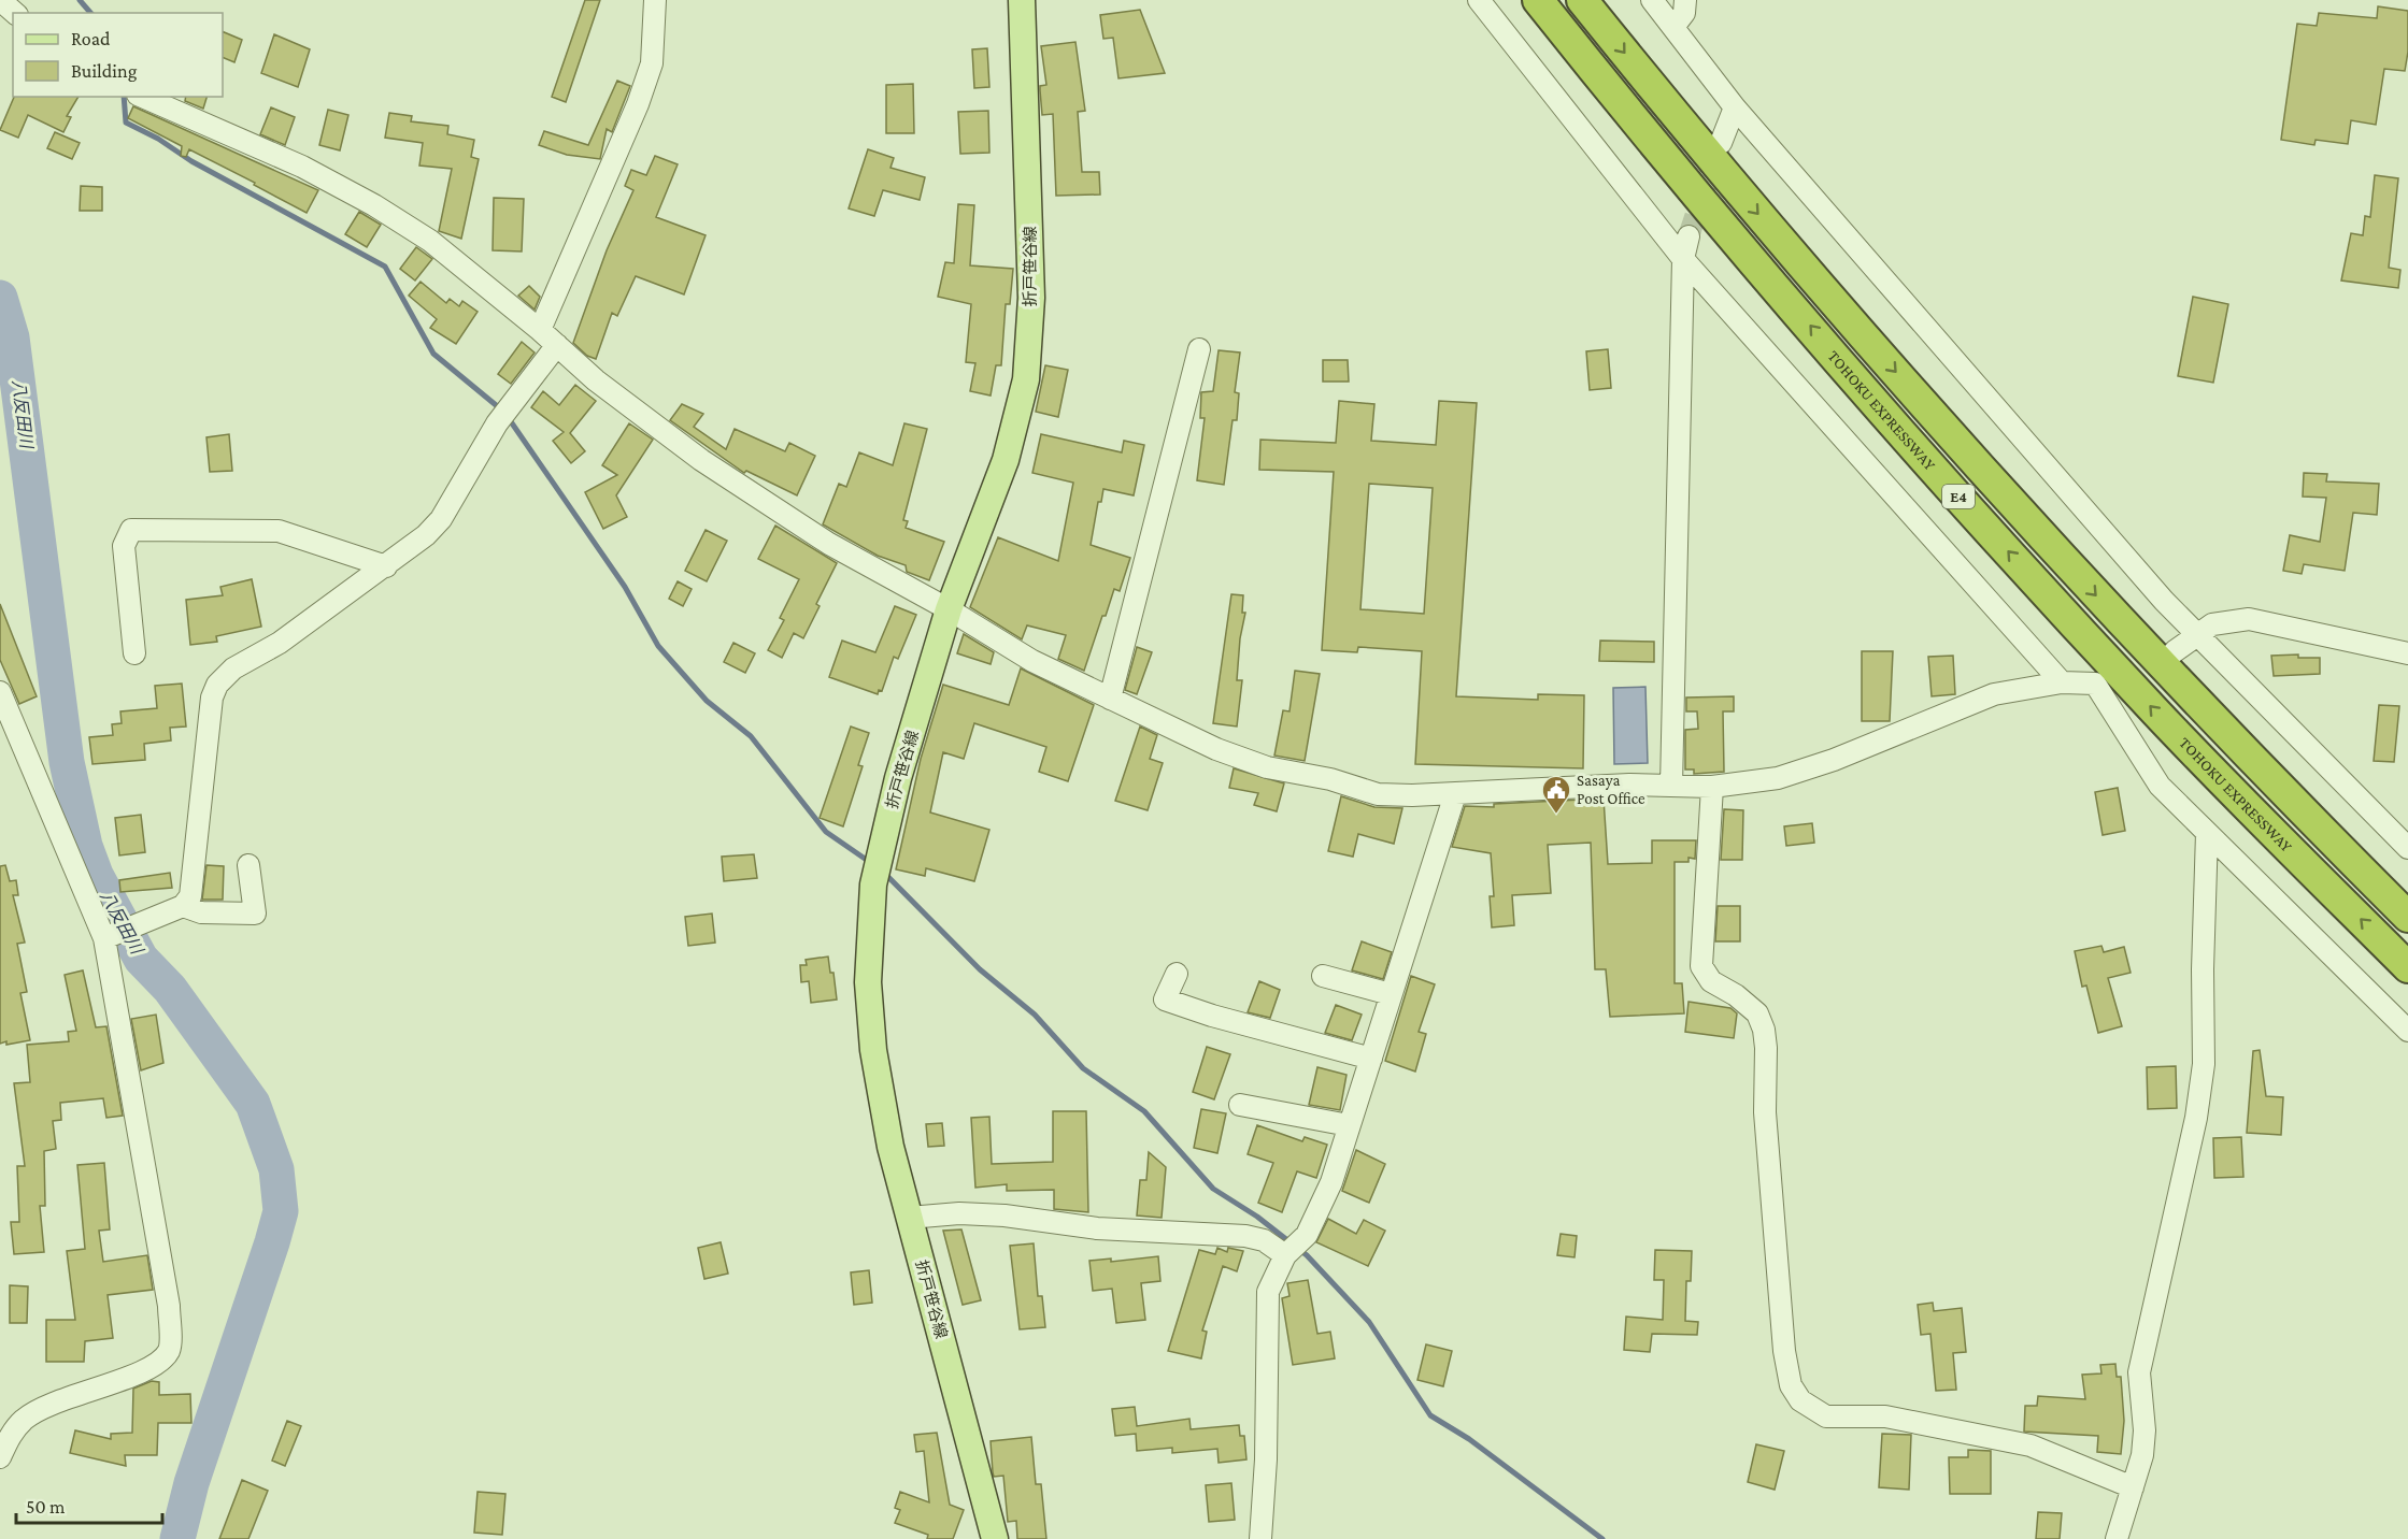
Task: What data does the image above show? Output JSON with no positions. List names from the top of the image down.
{
  "streets": {
    "highway": ["TOHOKU EXPRESSWAY", "E4"],
    "main road": ["折戸笹谷線"]
  },
  "water": ["八反田川"],
  "places": {
    "public building": ["Sasaya Post Office"]
  },
  "legend": ["Road", "Building"],
  "scale_bar": "50 m"
}
